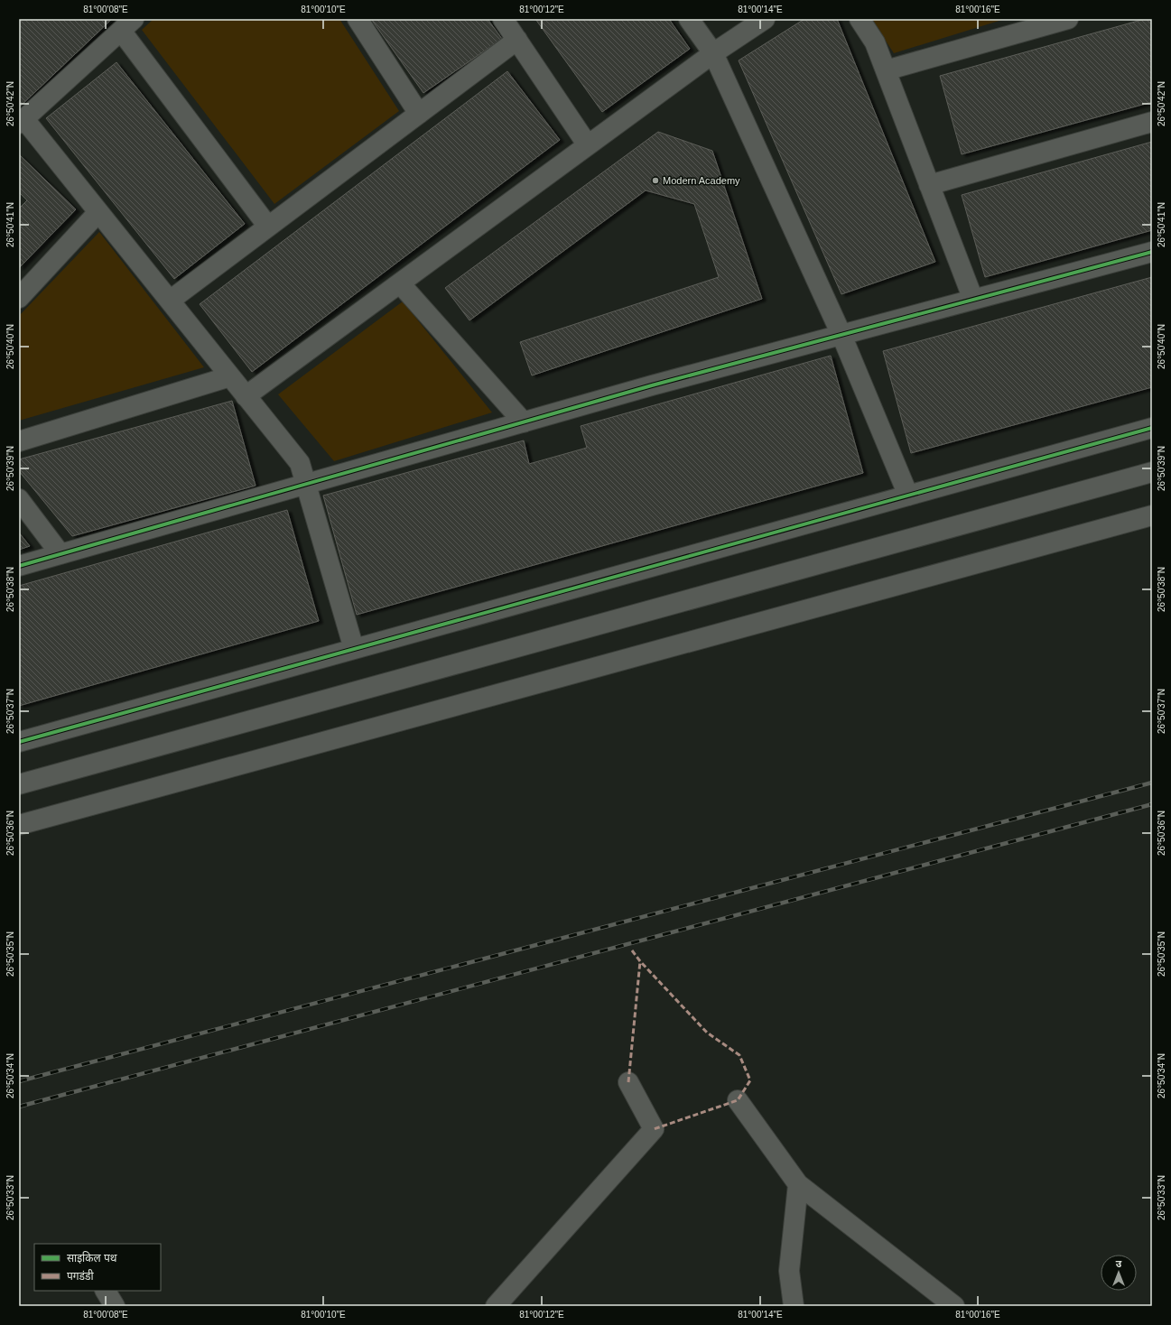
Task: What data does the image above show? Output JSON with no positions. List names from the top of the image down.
{
  "places": ["Modern Academy"],
  "legend": ["साइकिल पथ", "पगडंडी"],
  "north": "top",
  "coordinates": [
    "81°00'08\"E",
    "81°00'10\"E",
    "81°00'12\"E",
    "81°00'14\"E",
    "81°00'16\"E",
    "26°50'42\"N",
    "26°50'41\"N",
    "26°50'40\"N",
    "26°50'39\"N",
    "26°50'38\"N",
    "26°50'37\"N",
    "26°50'36\"N",
    "26°50'35\"N",
    "26°50'34\"N",
    "26°50'33\"N"
  ]
}
